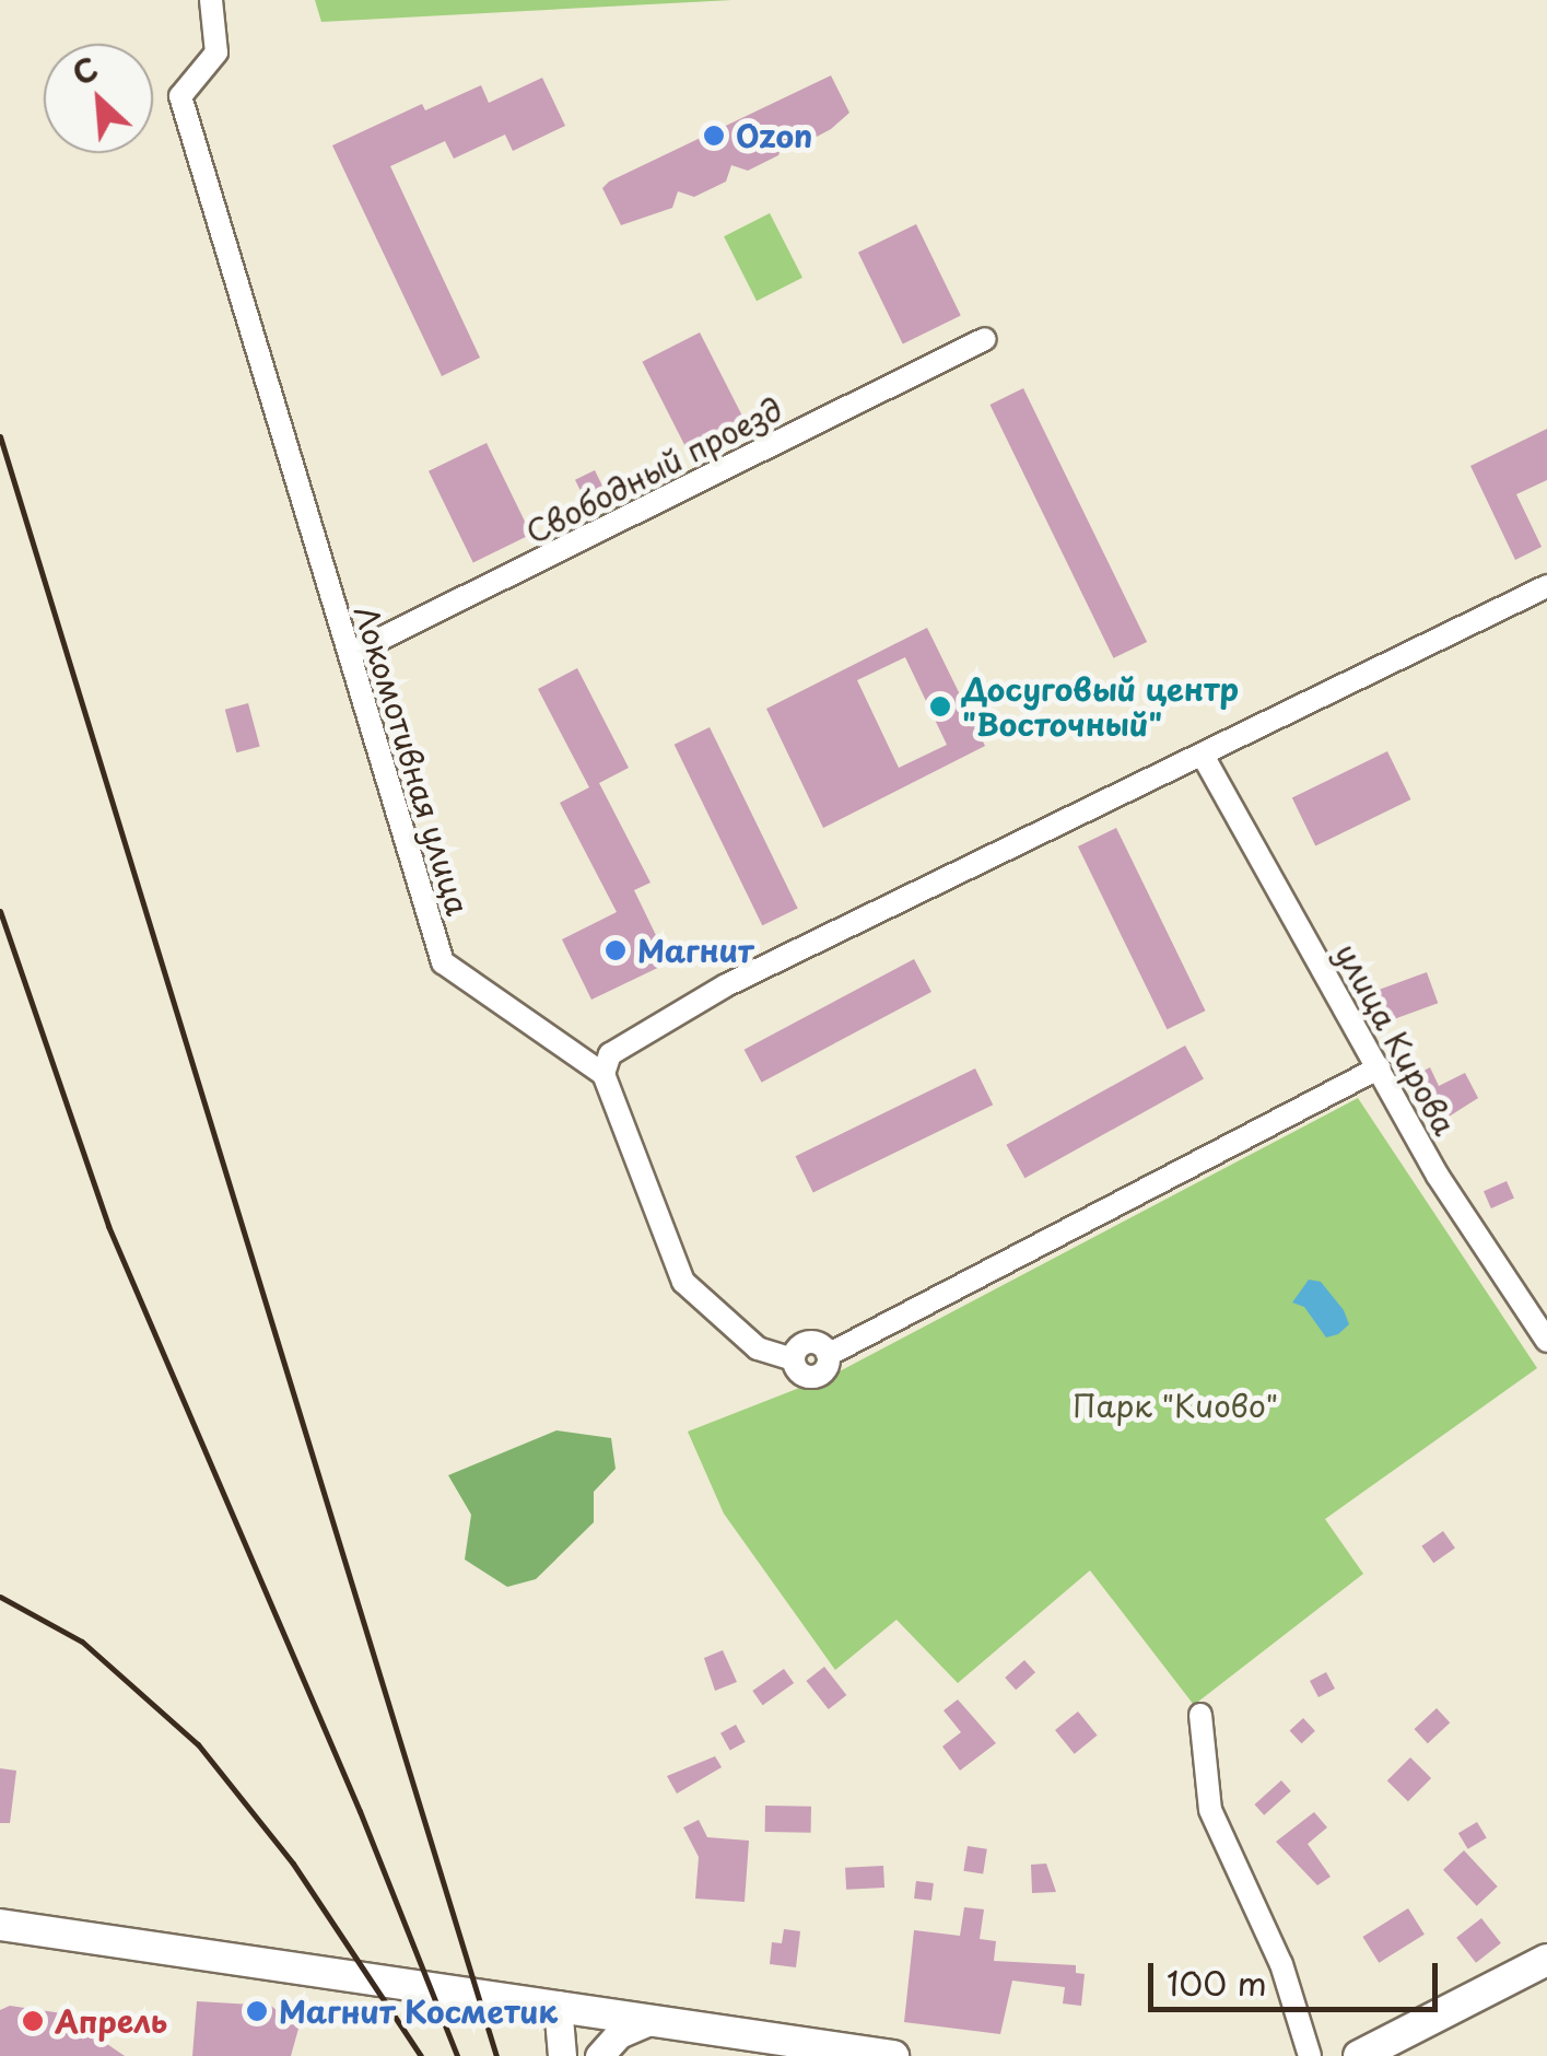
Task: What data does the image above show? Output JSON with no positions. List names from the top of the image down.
{
  "streets": {
    "street": ["Свободный проезд", "Локомотивная улица", "улица Кирова"]
  },
  "crossings": [
    ["Свободный проезд", "Локомотивная улица"]
  ],
  "parks": ["Парк \"Киово\""],
  "places": [
    "Ozon",
    "Досуговый центр \"Восточный\"",
    "Магнит",
    "Магнит Косметик",
    "Апрель"
  ],
  "scale_bar": "100 m",
  "north": "top left"
}
